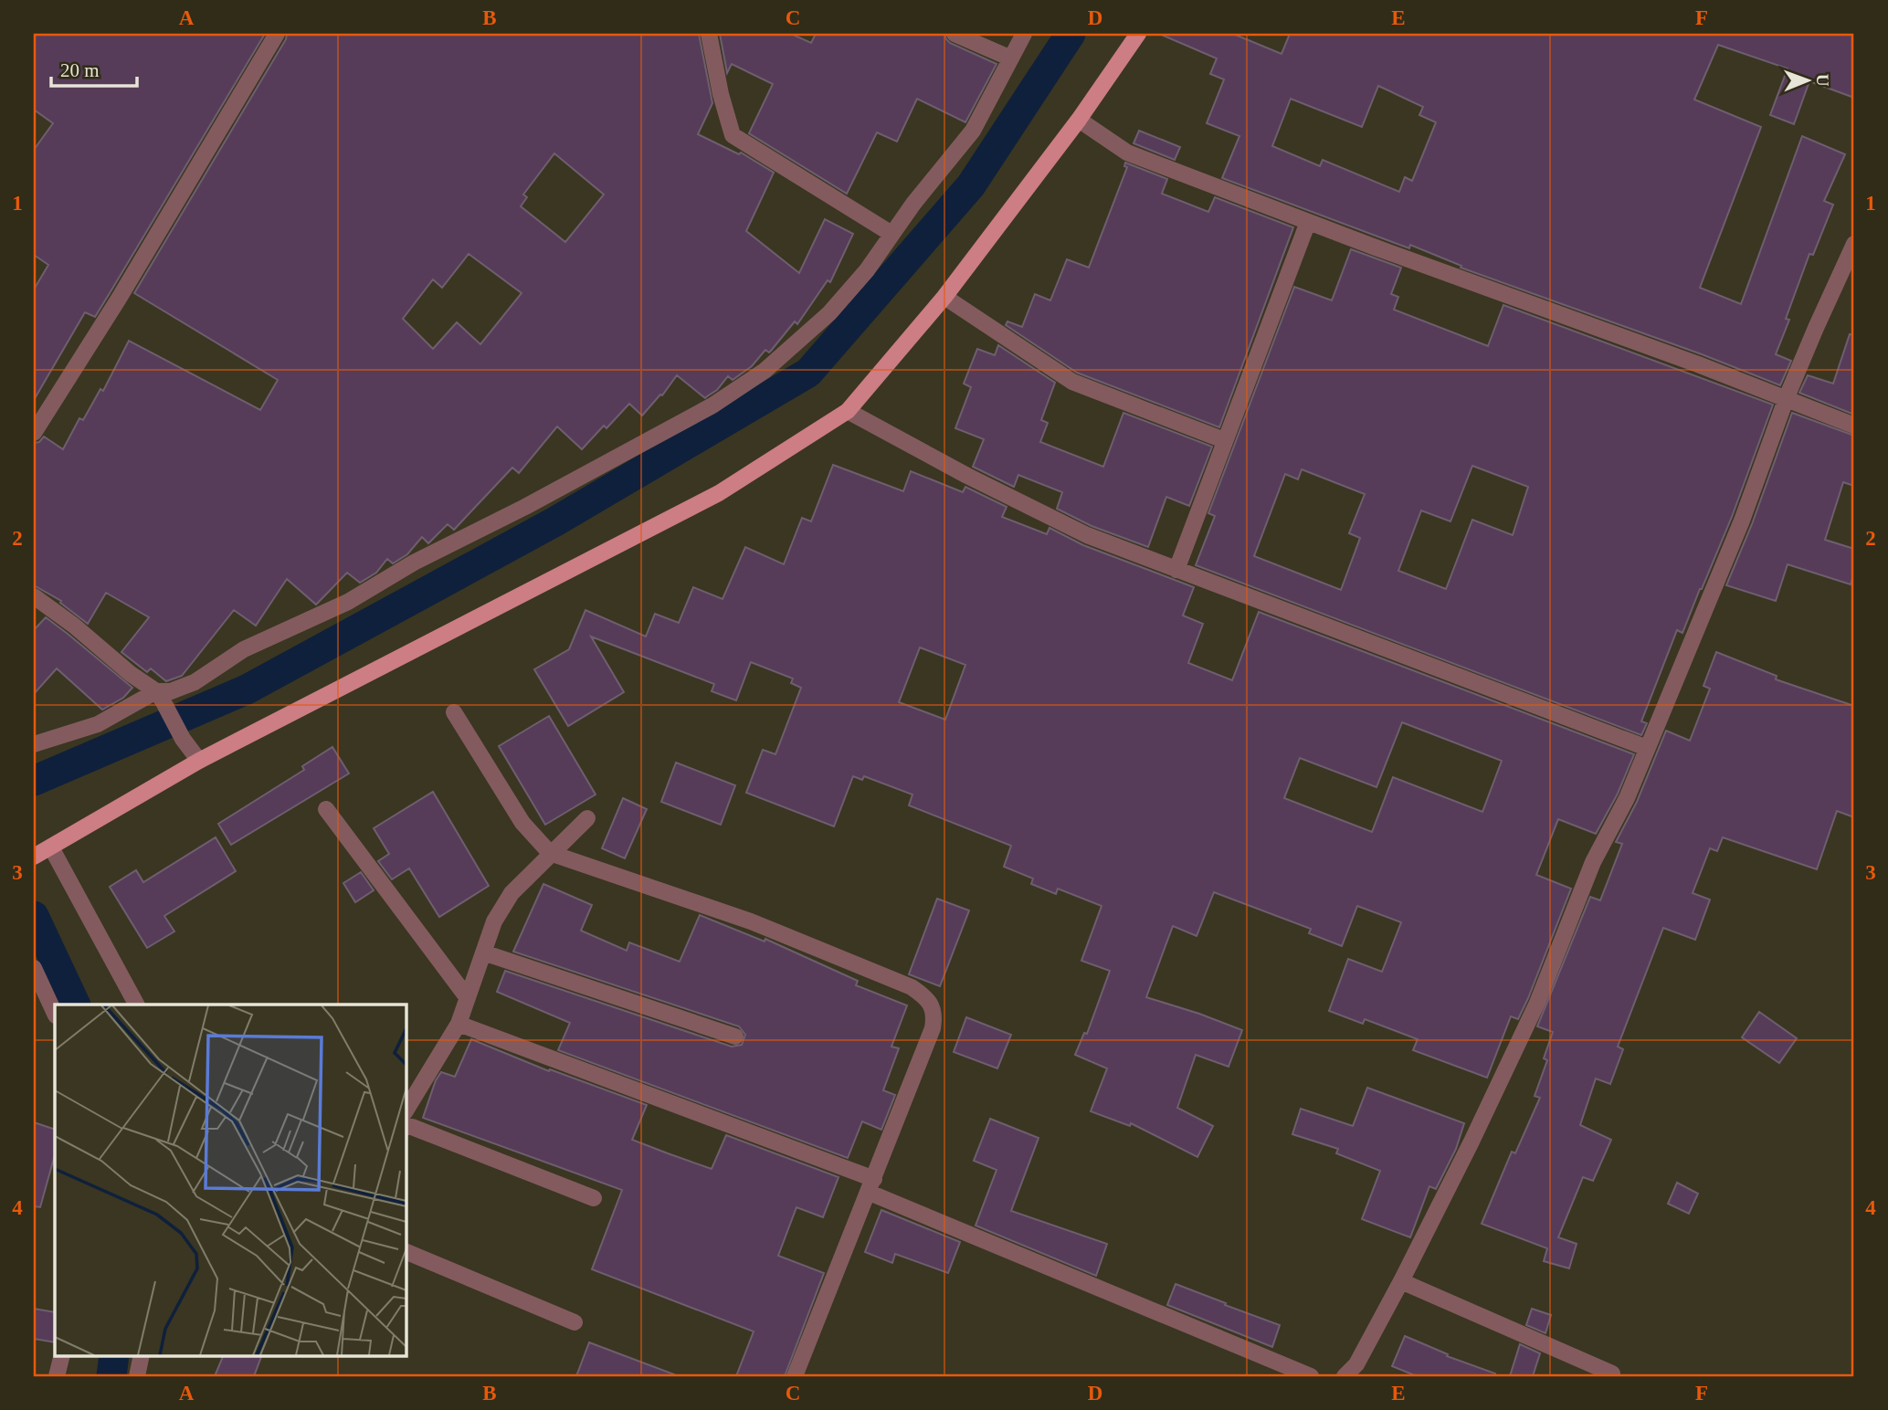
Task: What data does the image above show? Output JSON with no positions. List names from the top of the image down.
{
  "scale_bar": "20 m",
  "north": "right",
  "grid": {
    "columns": [
      "A",
      "B",
      "C",
      "D",
      "E",
      "F"
    ],
    "rows": [
      "1",
      "2",
      "3",
      "4"
    ]
  }
}
